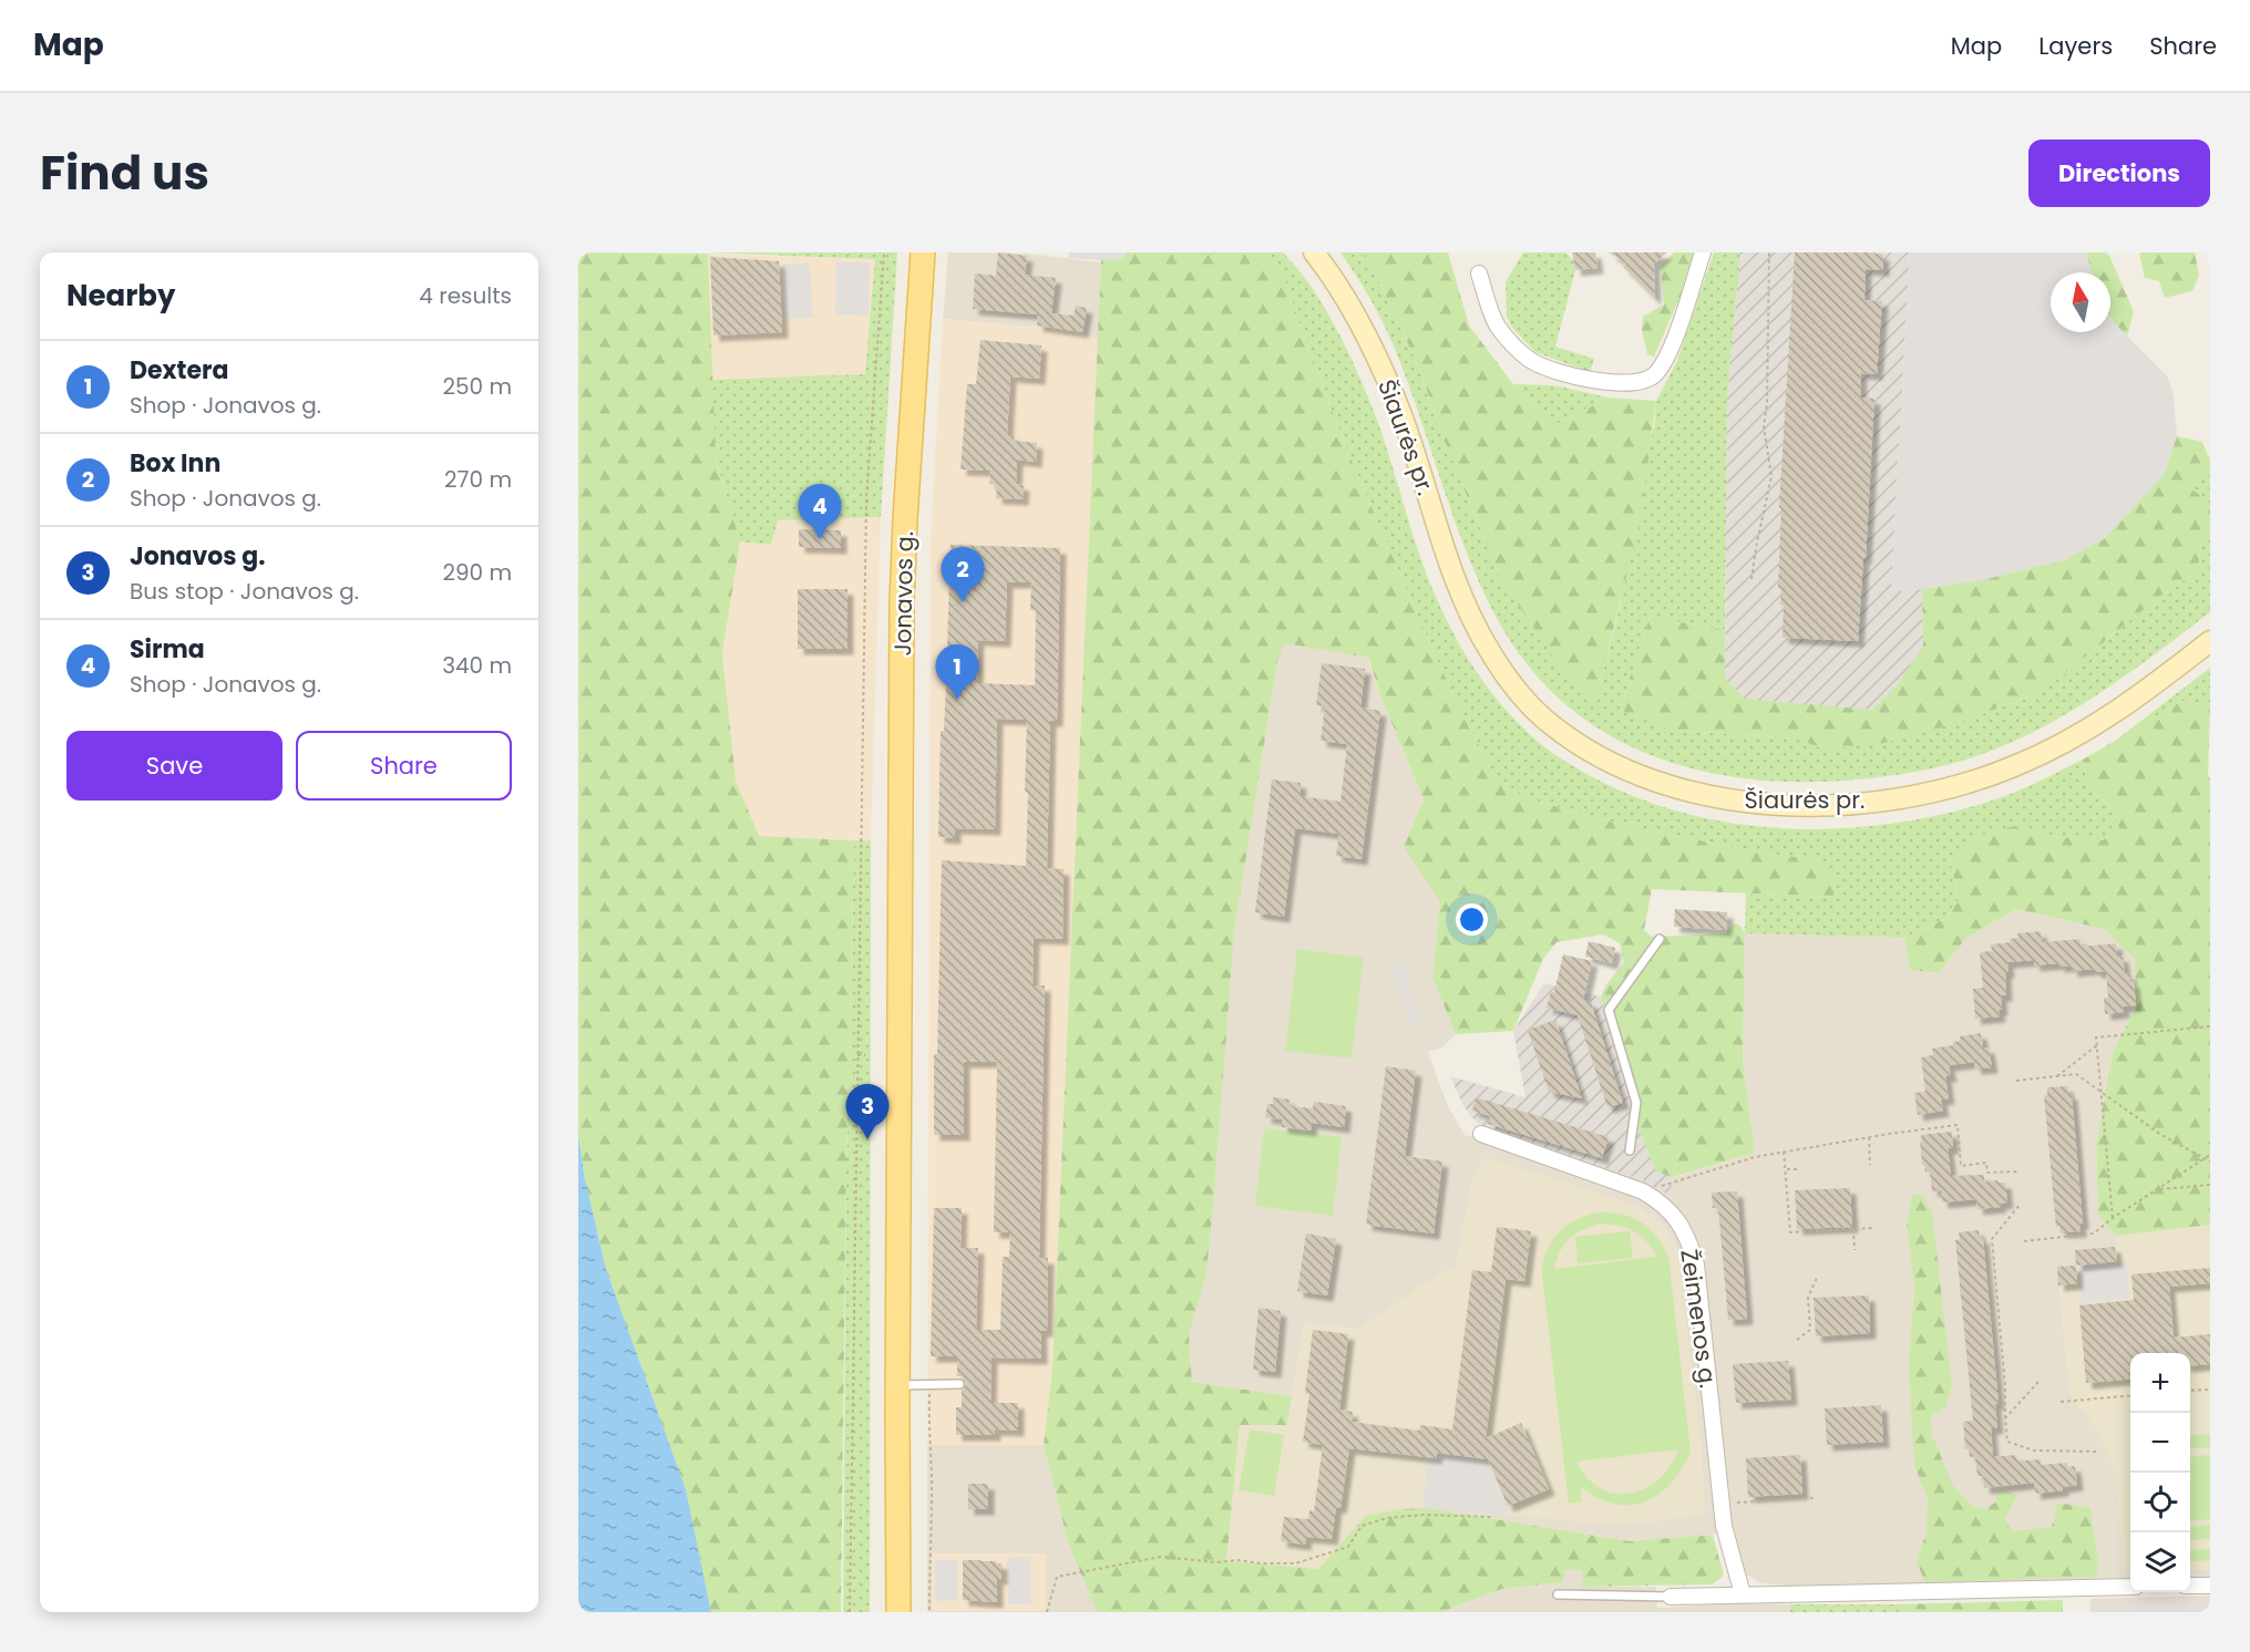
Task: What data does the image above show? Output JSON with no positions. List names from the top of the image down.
{
  "streets": {
    "main road": ["Šiaurės pr.", "Jonavos g."],
    "street": ["Žeimenos g."]
  },
  "north": "top",
  "page": {
    "header": "Map",
    "nav": ["Map", "Layers", "Share"],
    "title": "Find us",
    "buttons": [
      "Directions",
      ["Save", "Share"]
    ],
    "heading": ["Nearby", "4 results"],
    "list": [
      {
        "mark": "1",
        "name": "Dextera",
        "note": "Shop · Jonavos g.",
        "value": "250 m"
      },
      {
        "mark": "2",
        "name": "Box Inn",
        "note": "Shop · Jonavos g.",
        "value": "270 m"
      },
      {
        "mark": "3",
        "name": "Jonavos g.",
        "note": "Bus stop · Jonavos g.",
        "value": "290 m"
      },
      {
        "mark": "4",
        "name": "Sirma",
        "note": "Shop · Jonavos g.",
        "value": "340 m"
      }
    ],
    "pins": [
      "4",
      "2",
      "1",
      "3"
    ],
    "map_buttons": ["+", "−"]
  }
}
